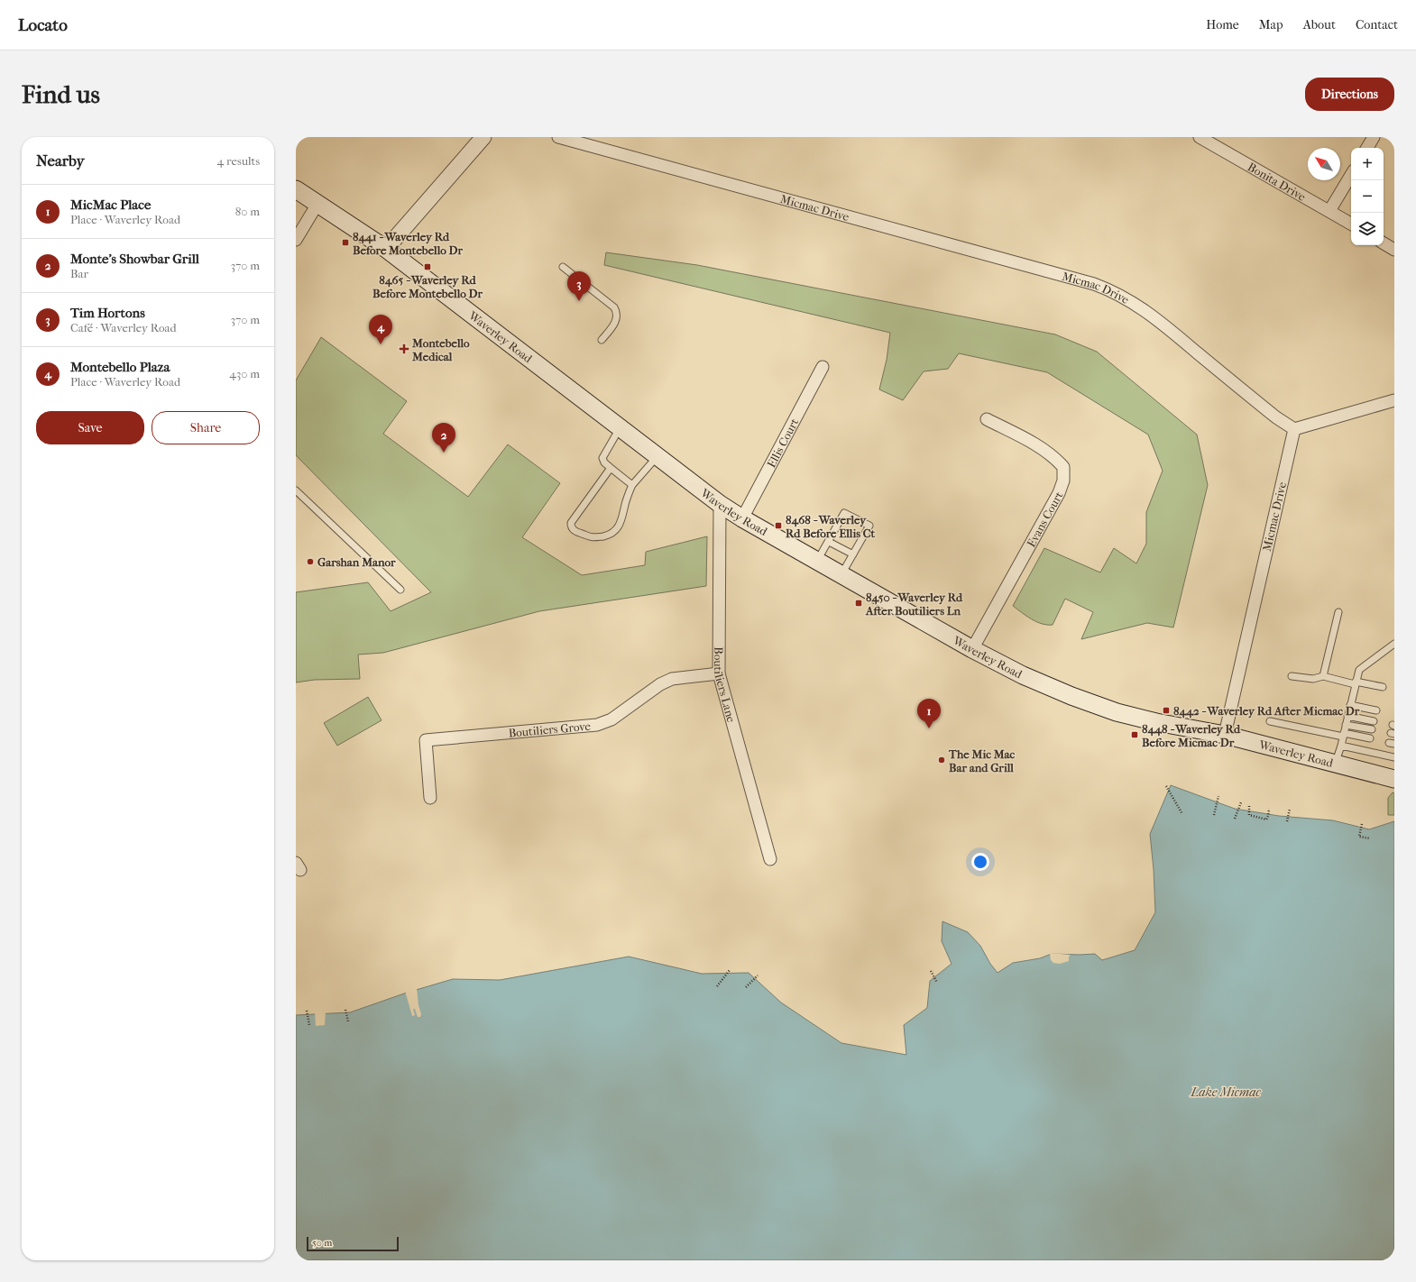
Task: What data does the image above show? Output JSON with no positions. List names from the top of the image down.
{
  "streets": {
    "main road": ["Waverley Road"],
    "street": [
      "Bonita Drive",
      "Micmac Drive",
      "Ellis Court",
      "Evans Court",
      "Boutiliers Lane",
      "Boutiliers Grove"
    ]
  },
  "crossings": [
    ["Micmac Drive", "Waverley Road"],
    ["Waverley Road", "Ellis Court"],
    ["Waverley Road", "Evans Court"],
    ["Waverley Road", "Boutiliers Lane"],
    ["Boutiliers Lane", "Boutiliers Grove"]
  ],
  "water": ["Lake Micmac"],
  "places": {
    "transit": [
      "8441 - Waverley Rd Before Montebello Dr",
      "8465 - Waverley Rd Before Montebello Dr",
      "8468 - Waverley Rd Before Ellis Ct",
      "8450 - Waverley Rd After Boutiliers Ln",
      "8442 - Waverley Rd After Micmac Dr",
      "8448 - Waverley Rd Before Micmac Dr"
    ],
    "health": ["Montebello Medical"],
    "other": ["Garshan Manor", "The Mic Mac Bar and Grill"]
  },
  "scale_bar": "50 m",
  "north": "top left",
  "page": {
    "header": "Locato",
    "nav": [
      "Home",
      "Map",
      "About",
      "Contact"
    ],
    "buttons": [
      "Directions",
      ["Save", "Share"]
    ],
    "title": "Find us",
    "heading": ["Nearby", "4 results"],
    "map_buttons": ["+", "−"],
    "list": [
      {
        "mark": "1",
        "name": "MicMac Place",
        "note": "Place · Waverley Road",
        "value": "80 m"
      },
      {
        "mark": "2",
        "name": "Monte's Showbar Grill",
        "note": "Bar",
        "value": "370 m"
      },
      {
        "mark": "3",
        "name": "Tim Hortons",
        "note": "Café · Waverley Road",
        "value": "370 m"
      },
      {
        "mark": "4",
        "name": "Montebello Plaza",
        "note": "Place · Waverley Road",
        "value": "430 m"
      }
    ],
    "pins": [
      "3",
      "4",
      "2",
      "1"
    ],
    "scale": "50 m"
  }
}
